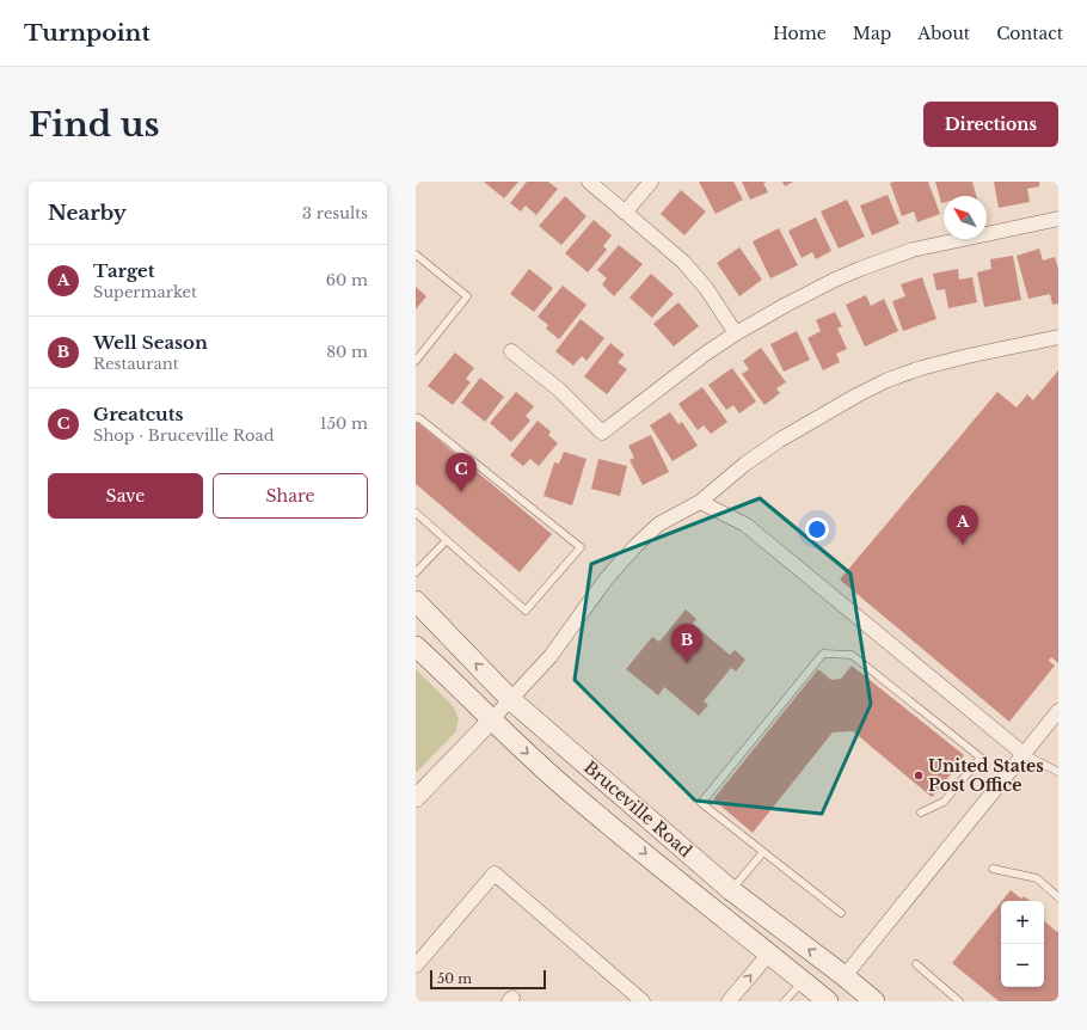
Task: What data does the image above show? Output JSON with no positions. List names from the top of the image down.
{
  "streets": {
    "main road": ["Bruceville Road"]
  },
  "places": ["United States Post Office"],
  "scale_bar": "50 m",
  "north": "top left",
  "page": {
    "header": "Turnpoint",
    "nav": [
      "Home",
      "Map",
      "About",
      "Contact"
    ],
    "buttons": [
      "Directions",
      ["Save", "Share"]
    ],
    "title": "Find us",
    "heading": ["Nearby", "3 results"],
    "list": [
      {
        "mark": "A",
        "name": "Target",
        "note": "Supermarket",
        "value": "60 m"
      },
      {
        "mark": "B",
        "name": "Well Season",
        "note": "Restaurant",
        "value": "80 m"
      },
      {
        "mark": "C",
        "name": "Greatcuts",
        "note": "Shop · Bruceville Road",
        "value": "150 m"
      }
    ],
    "pins": ["C", "A", "B"],
    "map_buttons": ["+", "−"],
    "scale": "50 m"
  }
}
